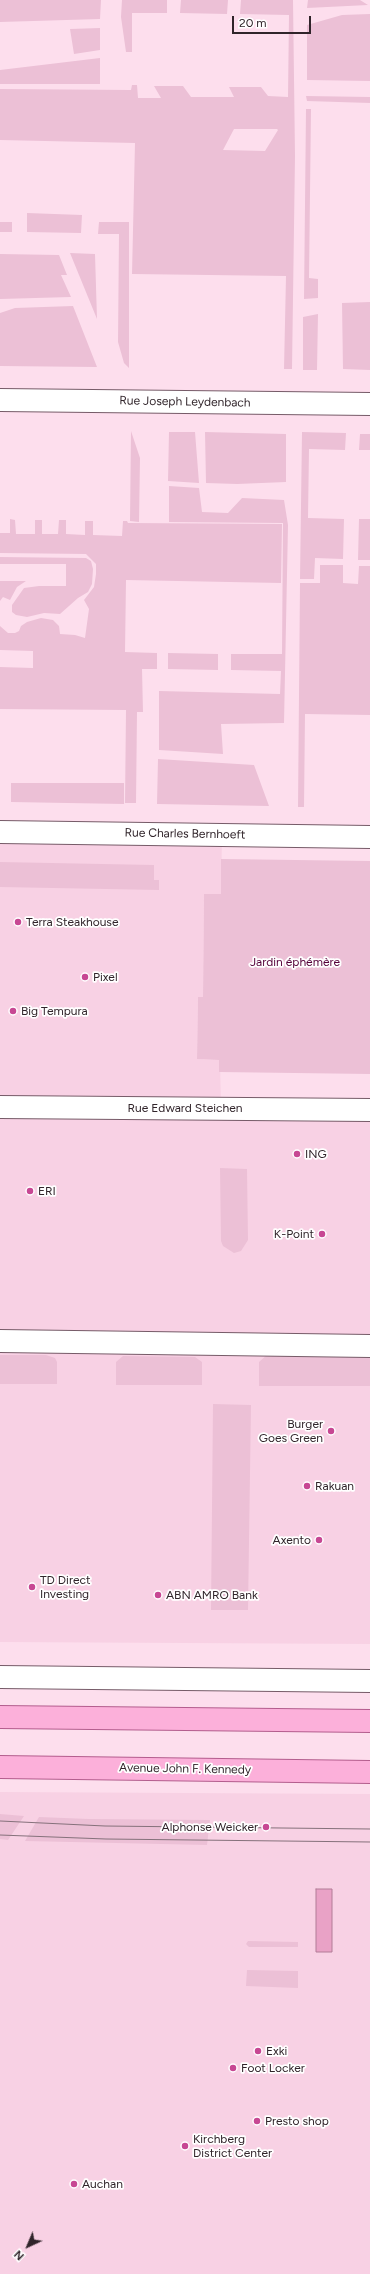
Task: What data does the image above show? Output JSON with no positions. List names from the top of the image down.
{
  "streets": {
    "main road": ["Avenue John F. Kennedy"],
    "street": ["Rue Joseph Leydenbach", "Rue Charles Bernhoeft", "Rue Edward Steichen"]
  },
  "parks": ["Jardin éphémère"],
  "places": [
    "Terra Steakhouse",
    "Pixel",
    "Big Tempura",
    "ING",
    "ERI",
    "K-Point",
    "Burger Goes Green",
    "Rakuan",
    "Axento",
    "TD Direct Investing",
    "ABN AMRO Bank",
    "Alphonse Weicker",
    "Exki",
    "Foot Locker",
    "Presto shop",
    "Kirchberg District Center",
    "Auchan"
  ],
  "scale_bar": "20 m",
  "north": "bottom left"
}
